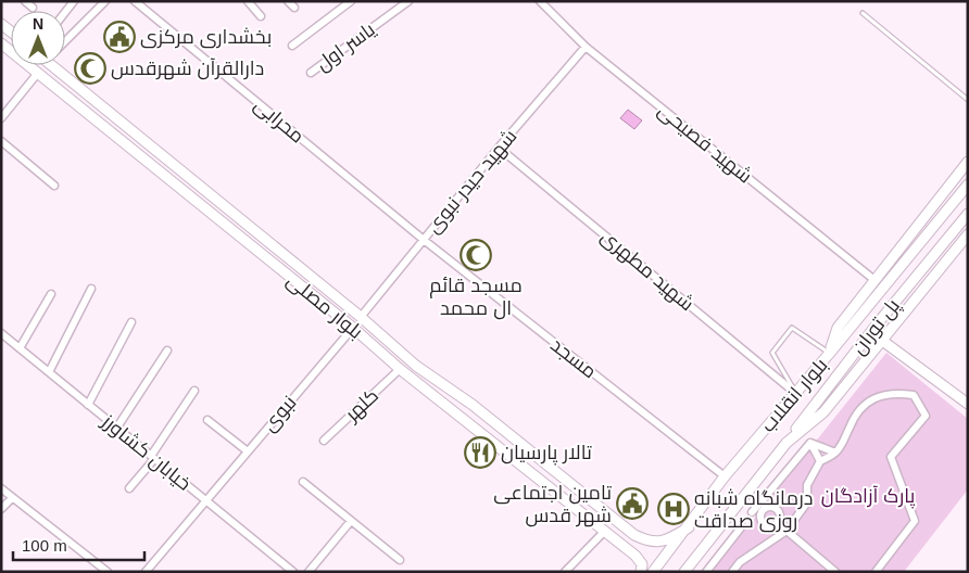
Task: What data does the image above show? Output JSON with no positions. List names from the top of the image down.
{
  "streets": {
    "main road": ["بلوار مصلی", "پل توران", "بلوار انقلاب"],
    "street": [
      "یاسر اول",
      "محرابی",
      "شهید فصیحی",
      "شهید حیدر نبوی",
      "شهید مطهری",
      "مسجد",
      "کلهر",
      "نبوی",
      "خیابان کشاورز"
    ]
  },
  "crossings": [
    ["محرابی", "شهید حیدر نبوی"],
    ["محرابی", "مسجد"],
    ["شهید فصیحی", "شهید حیدر نبوی"],
    ["شهید فصیحی", "بلوار انقلاب"],
    ["شهید حیدر نبوی", "شهید مطهری"],
    ["شهید حیدر نبوی", "بلوار مصلی"],
    ["شهید حیدر نبوی", "مسجد"],
    ["شهید مطهری", "بلوار انقلاب"],
    ["بلوار مصلی", "بلوار انقلاب"],
    ["بلوار مصلی", "کلهر"],
    ["بلوار مصلی", "نبوی"],
    ["پل توران", "بلوار انقلاب"],
    ["مسجد", "بلوار انقلاب"],
    ["نبوی", "خیابان کشاورز"]
  ],
  "parks": ["پارک آزادگان"],
  "places": {
    "public building": ["بخشداری مرکزی", "تامین اجتماعی شهر قدس"],
    "mosque": ["دارالقرآن شهرقدس", "مسجد قائم ال محمد"],
    "restaurant": ["تالار پارسیان"],
    "hospital": ["درمانگاه شبانه روزی صداقت"]
  },
  "scale_bar": "100 m",
  "north": "top"
}
